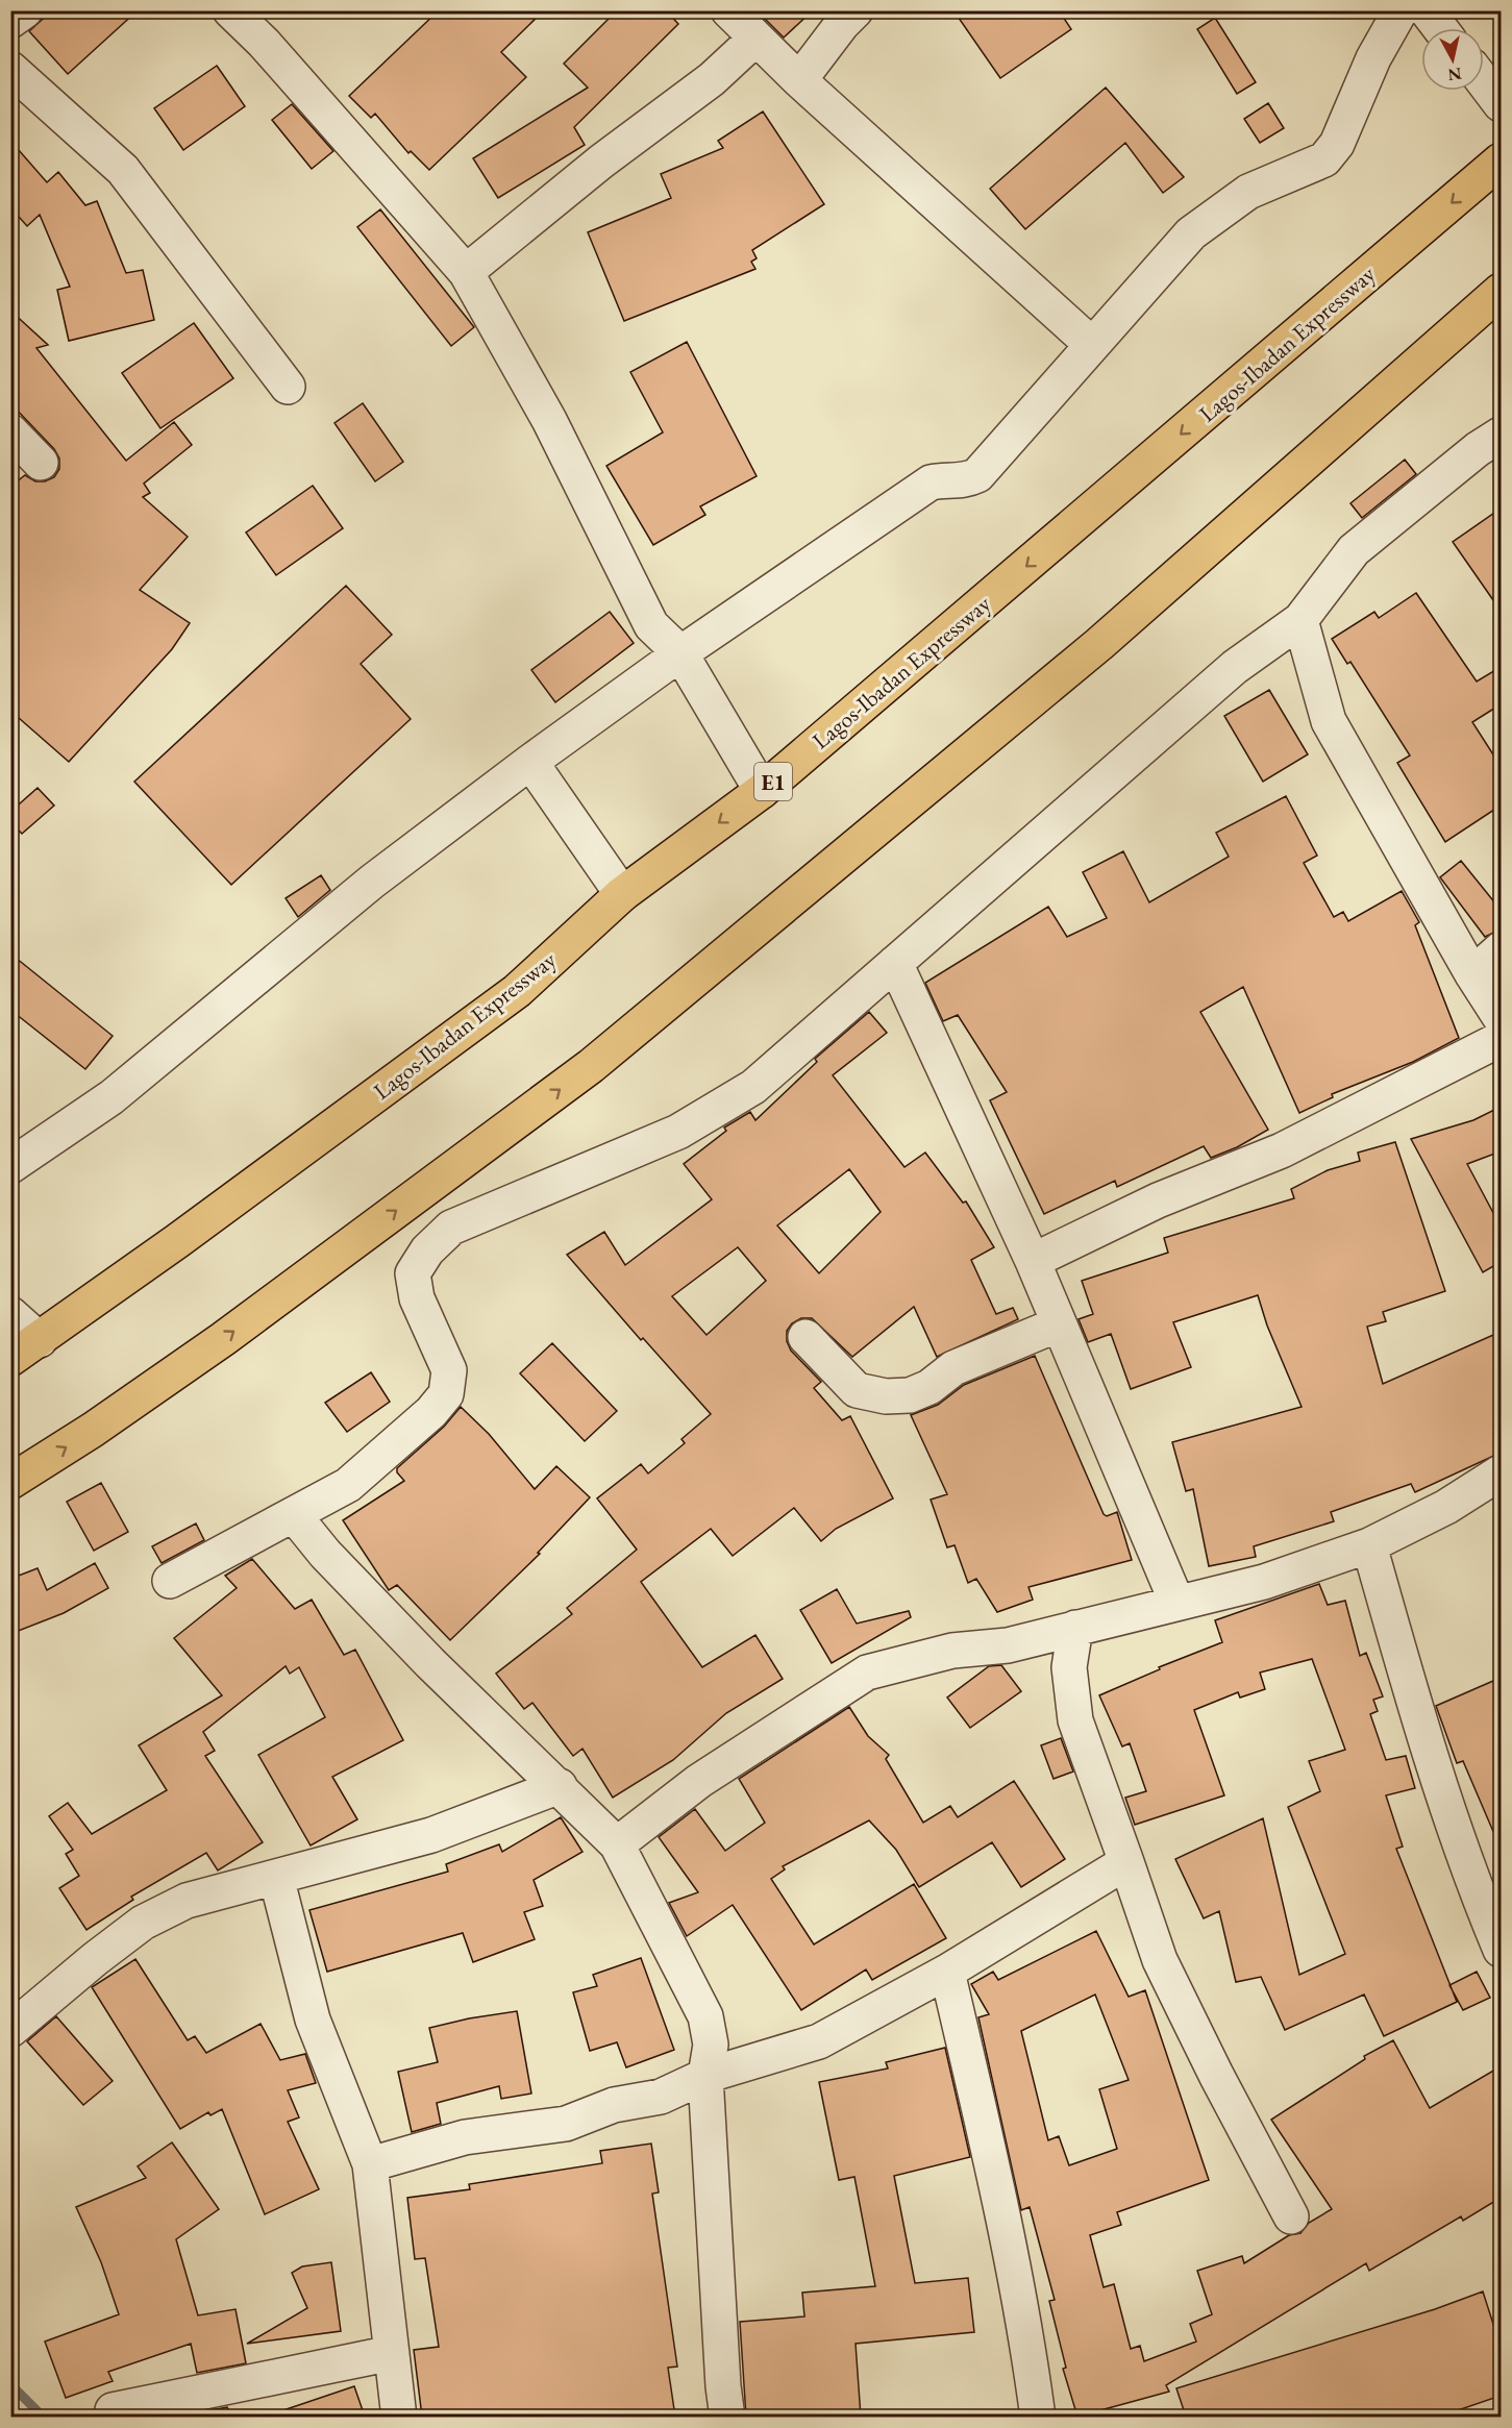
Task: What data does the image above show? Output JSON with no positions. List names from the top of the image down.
{
  "streets": {
    "highway": ["Lagos-Ibadan Expressway", "E1"]
  },
  "north": "bottom"
}
